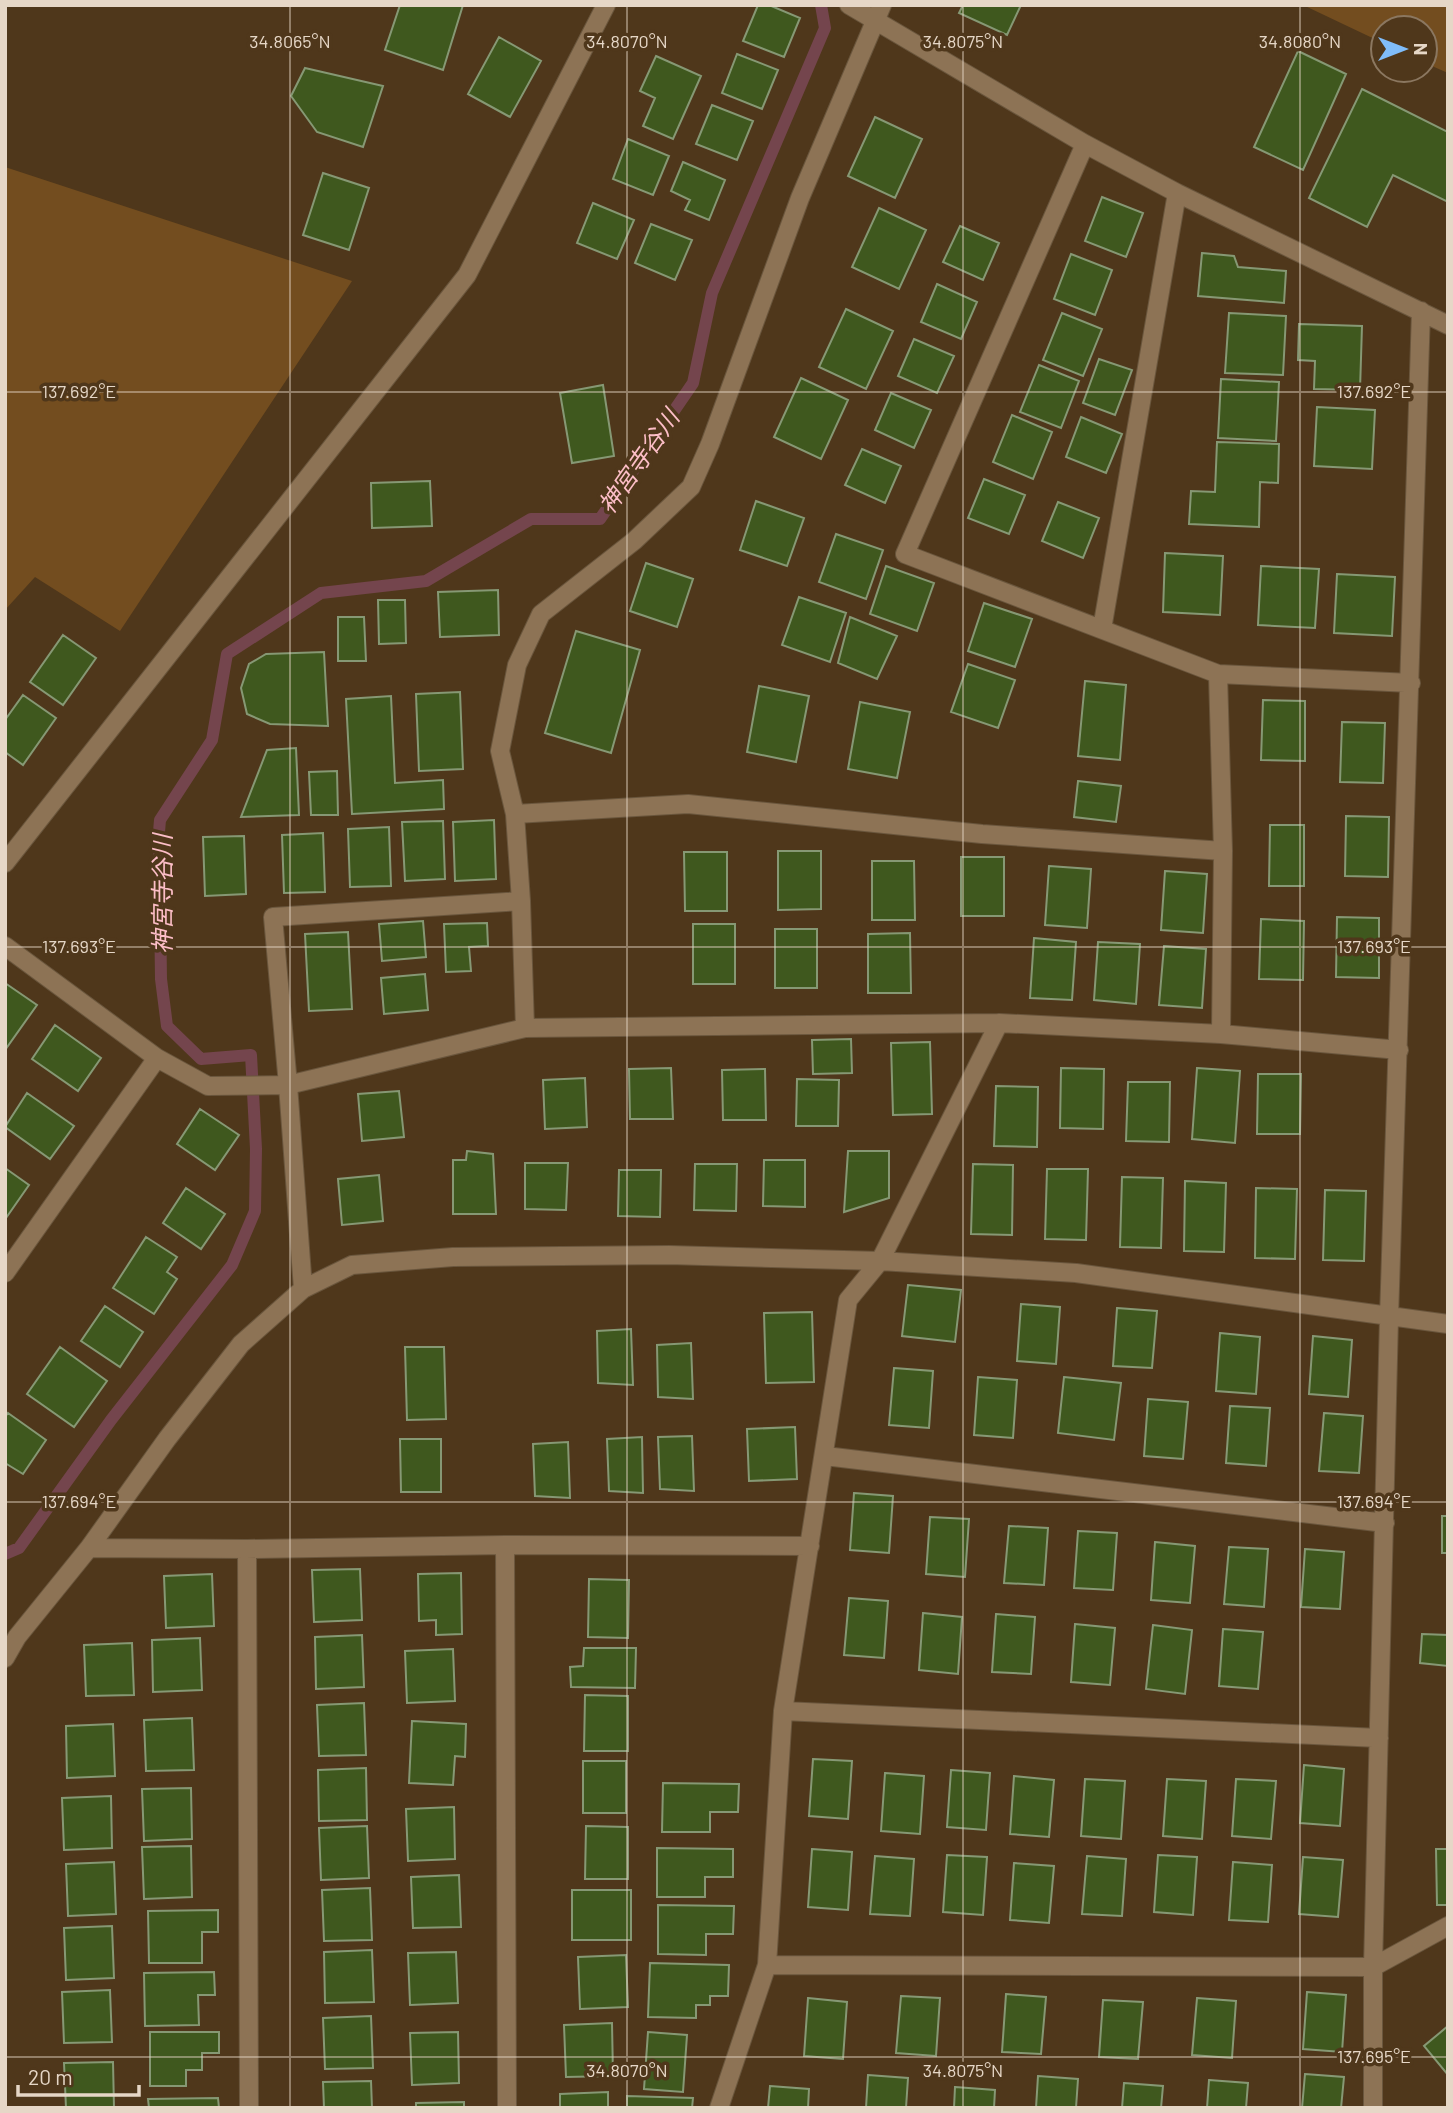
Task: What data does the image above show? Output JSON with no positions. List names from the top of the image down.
{
  "water": ["神宮寺谷川"],
  "scale_bar": "20 m",
  "north": "right",
  "coordinates": [
    "34.8065°N",
    "34.8070°N",
    "34.8075°N",
    "34.8080°N",
    "137.692°E",
    "137.693°E",
    "137.694°E",
    "137.695°E"
  ]
}
